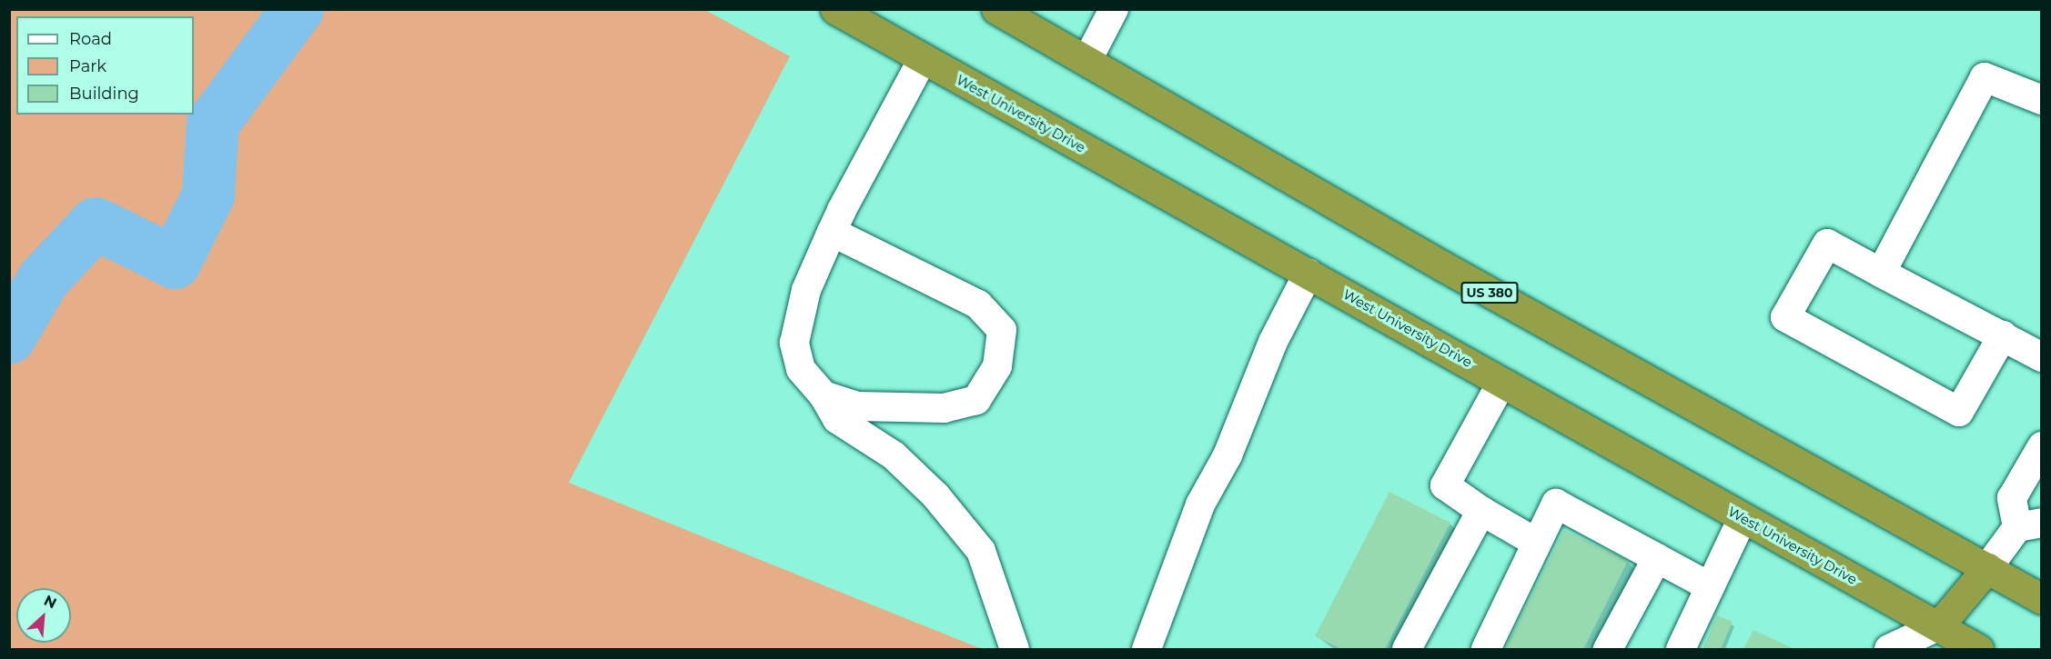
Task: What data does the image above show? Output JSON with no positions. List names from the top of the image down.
{
  "streets": {
    "highway": ["West University Drive", "US 380"]
  },
  "legend": ["Road", "Park", "Building"],
  "north": "top right"
}
